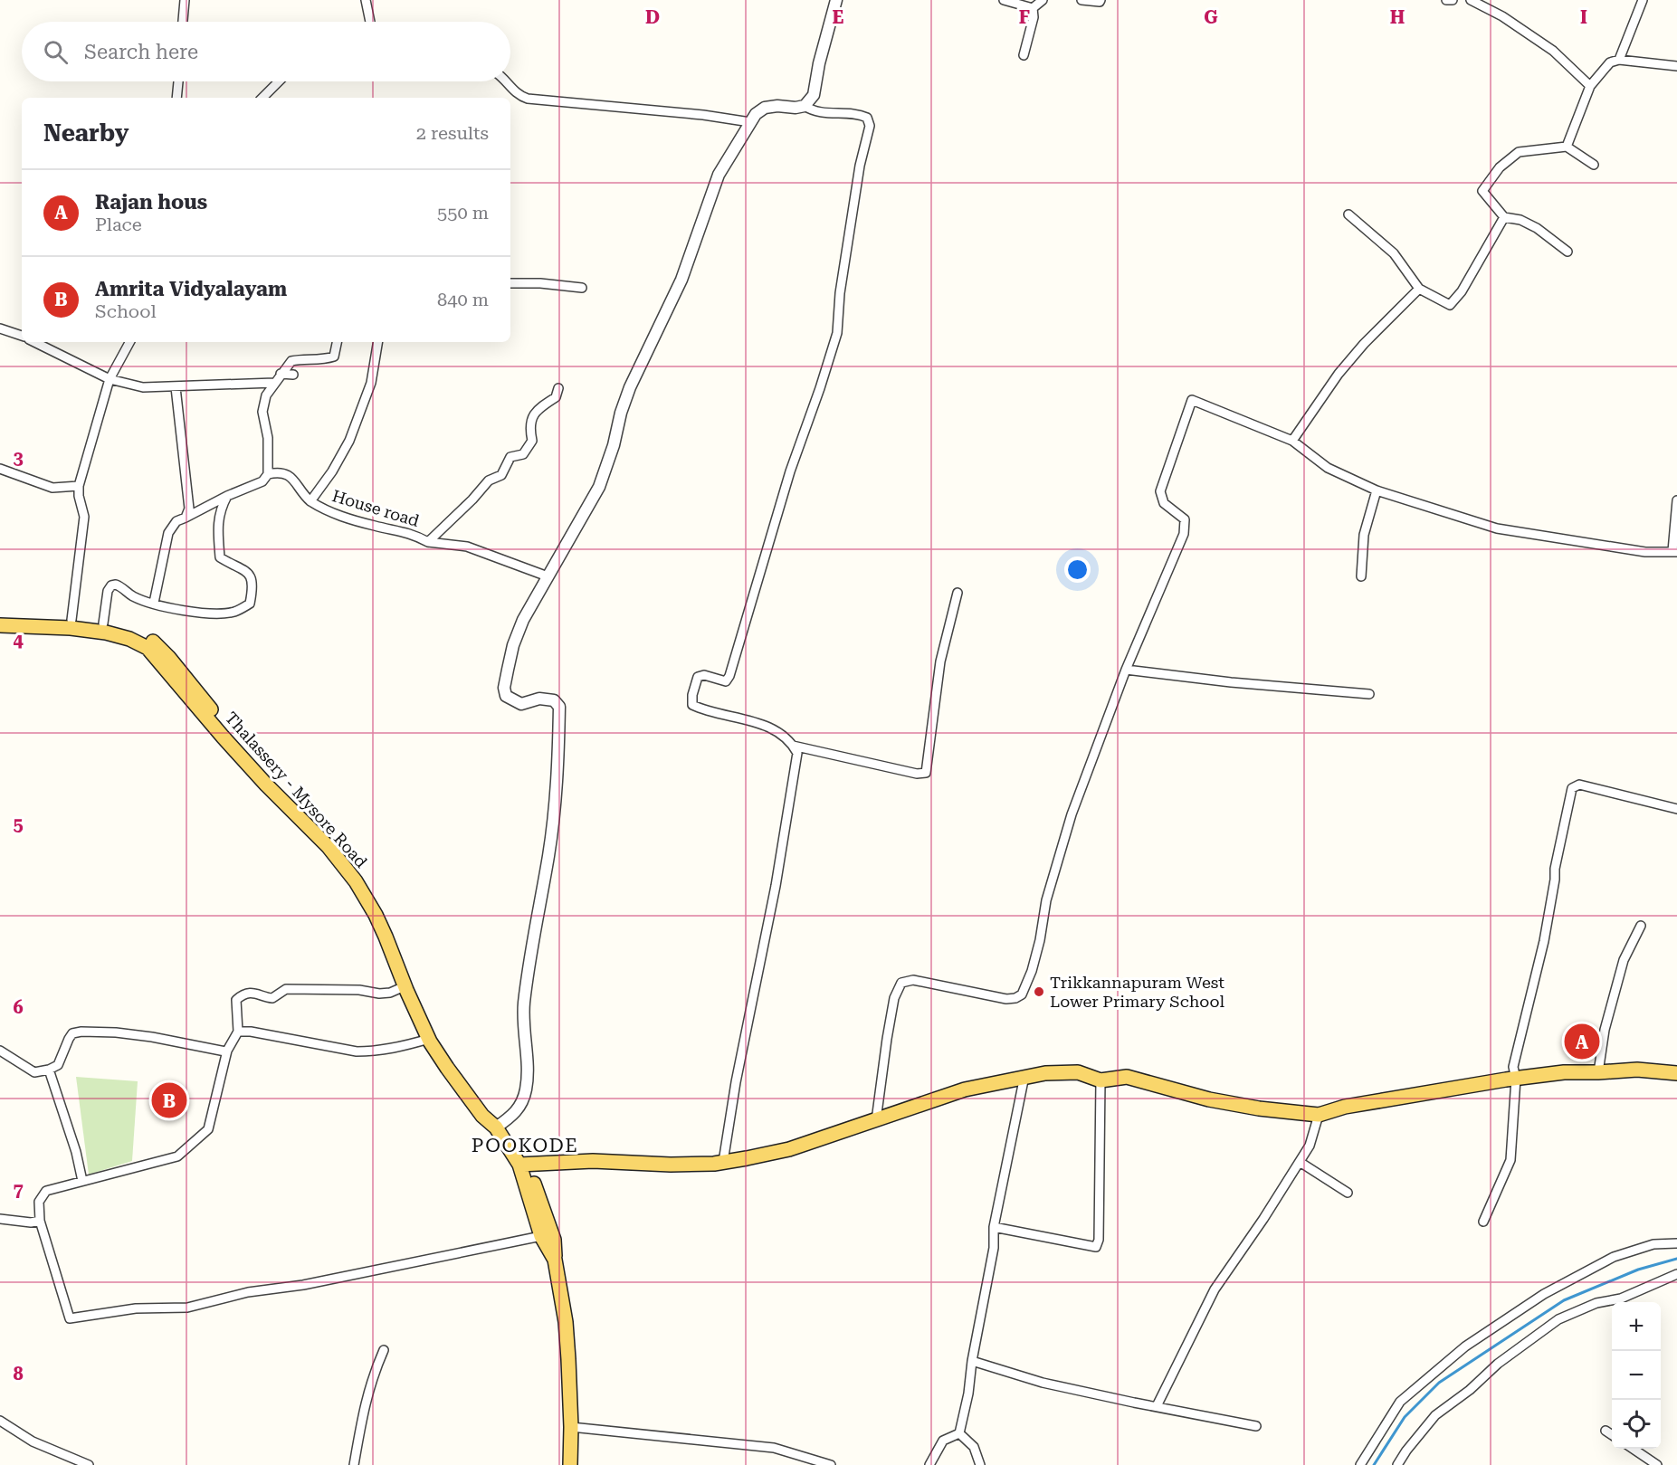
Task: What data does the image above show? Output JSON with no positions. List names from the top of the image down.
{
  "streets": {
    "main road": ["Thalassery - Mysore Road"],
    "street": ["House road"]
  },
  "districts": ["POOKODE"],
  "places": ["Trikkannapuram West Lower Primary School"],
  "page": {
    "search": "Search here",
    "heading": ["Nearby", "2 results"],
    "list": [
      {
        "mark": "A",
        "name": "Rajan hous",
        "note": "Place",
        "value": "550 m"
      },
      {
        "mark": "B",
        "name": "Amrita Vidyalayam",
        "note": "School",
        "value": "840 m"
      }
    ],
    "pins": ["A", "B"],
    "map_buttons": ["+", "−"]
  },
  "grid": {
    "columns": [
      "D",
      "E",
      "F",
      "G",
      "H",
      "I"
    ],
    "rows": [
      "3",
      "4",
      "5",
      "6",
      "7",
      "8"
    ]
  }
}
